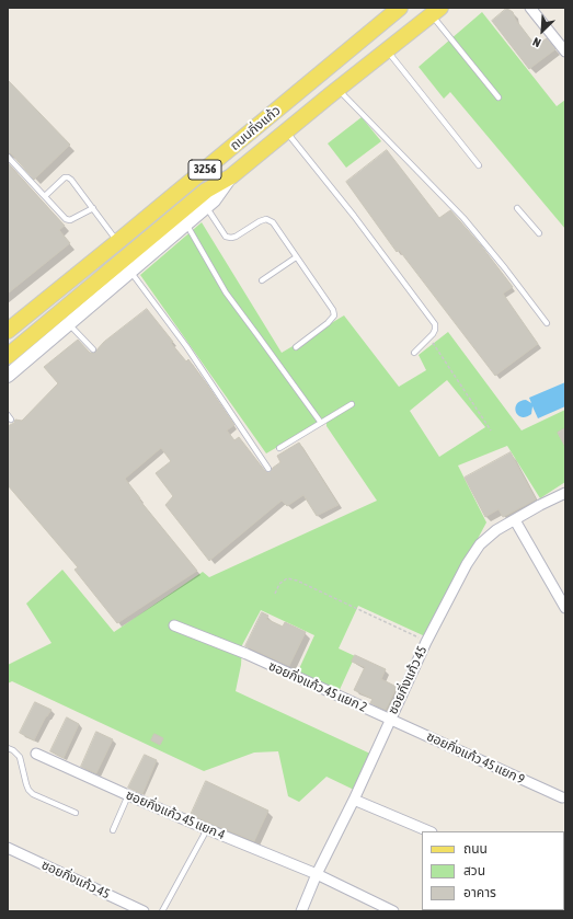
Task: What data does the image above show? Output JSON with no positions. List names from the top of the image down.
{
  "streets": {
    "main road": ["ถนนกิ่งแก้ว", "3256"],
    "street": [
      "ซอยกิ่งแก้ว 45",
      "ซอยกิ่งแก้ว 45 แยก 2",
      "ซอยกิ่งแก้ว 45 แยก 9",
      "ซอยกิ่งแก้ว 45 แยก 4"
    ]
  },
  "crossings": [
    ["ซอยกิ่งแก้ว 45", "ซอยกิ่งแก้ว 45 แยก 2"],
    ["ซอยกิ่งแก้ว 45", "ซอยกิ่งแก้ว 45 แยก 9"],
    ["ซอยกิ่งแก้ว 45", "ซอยกิ่งแก้ว 45 แยก 4"],
    ["ซอยกิ่งแก้ว 45 แยก 2", "ซอยกิ่งแก้ว 45 แยก 9"]
  ],
  "legend": ["ถนน", "สวน", "อาคาร"],
  "north": "bottom left"
}
